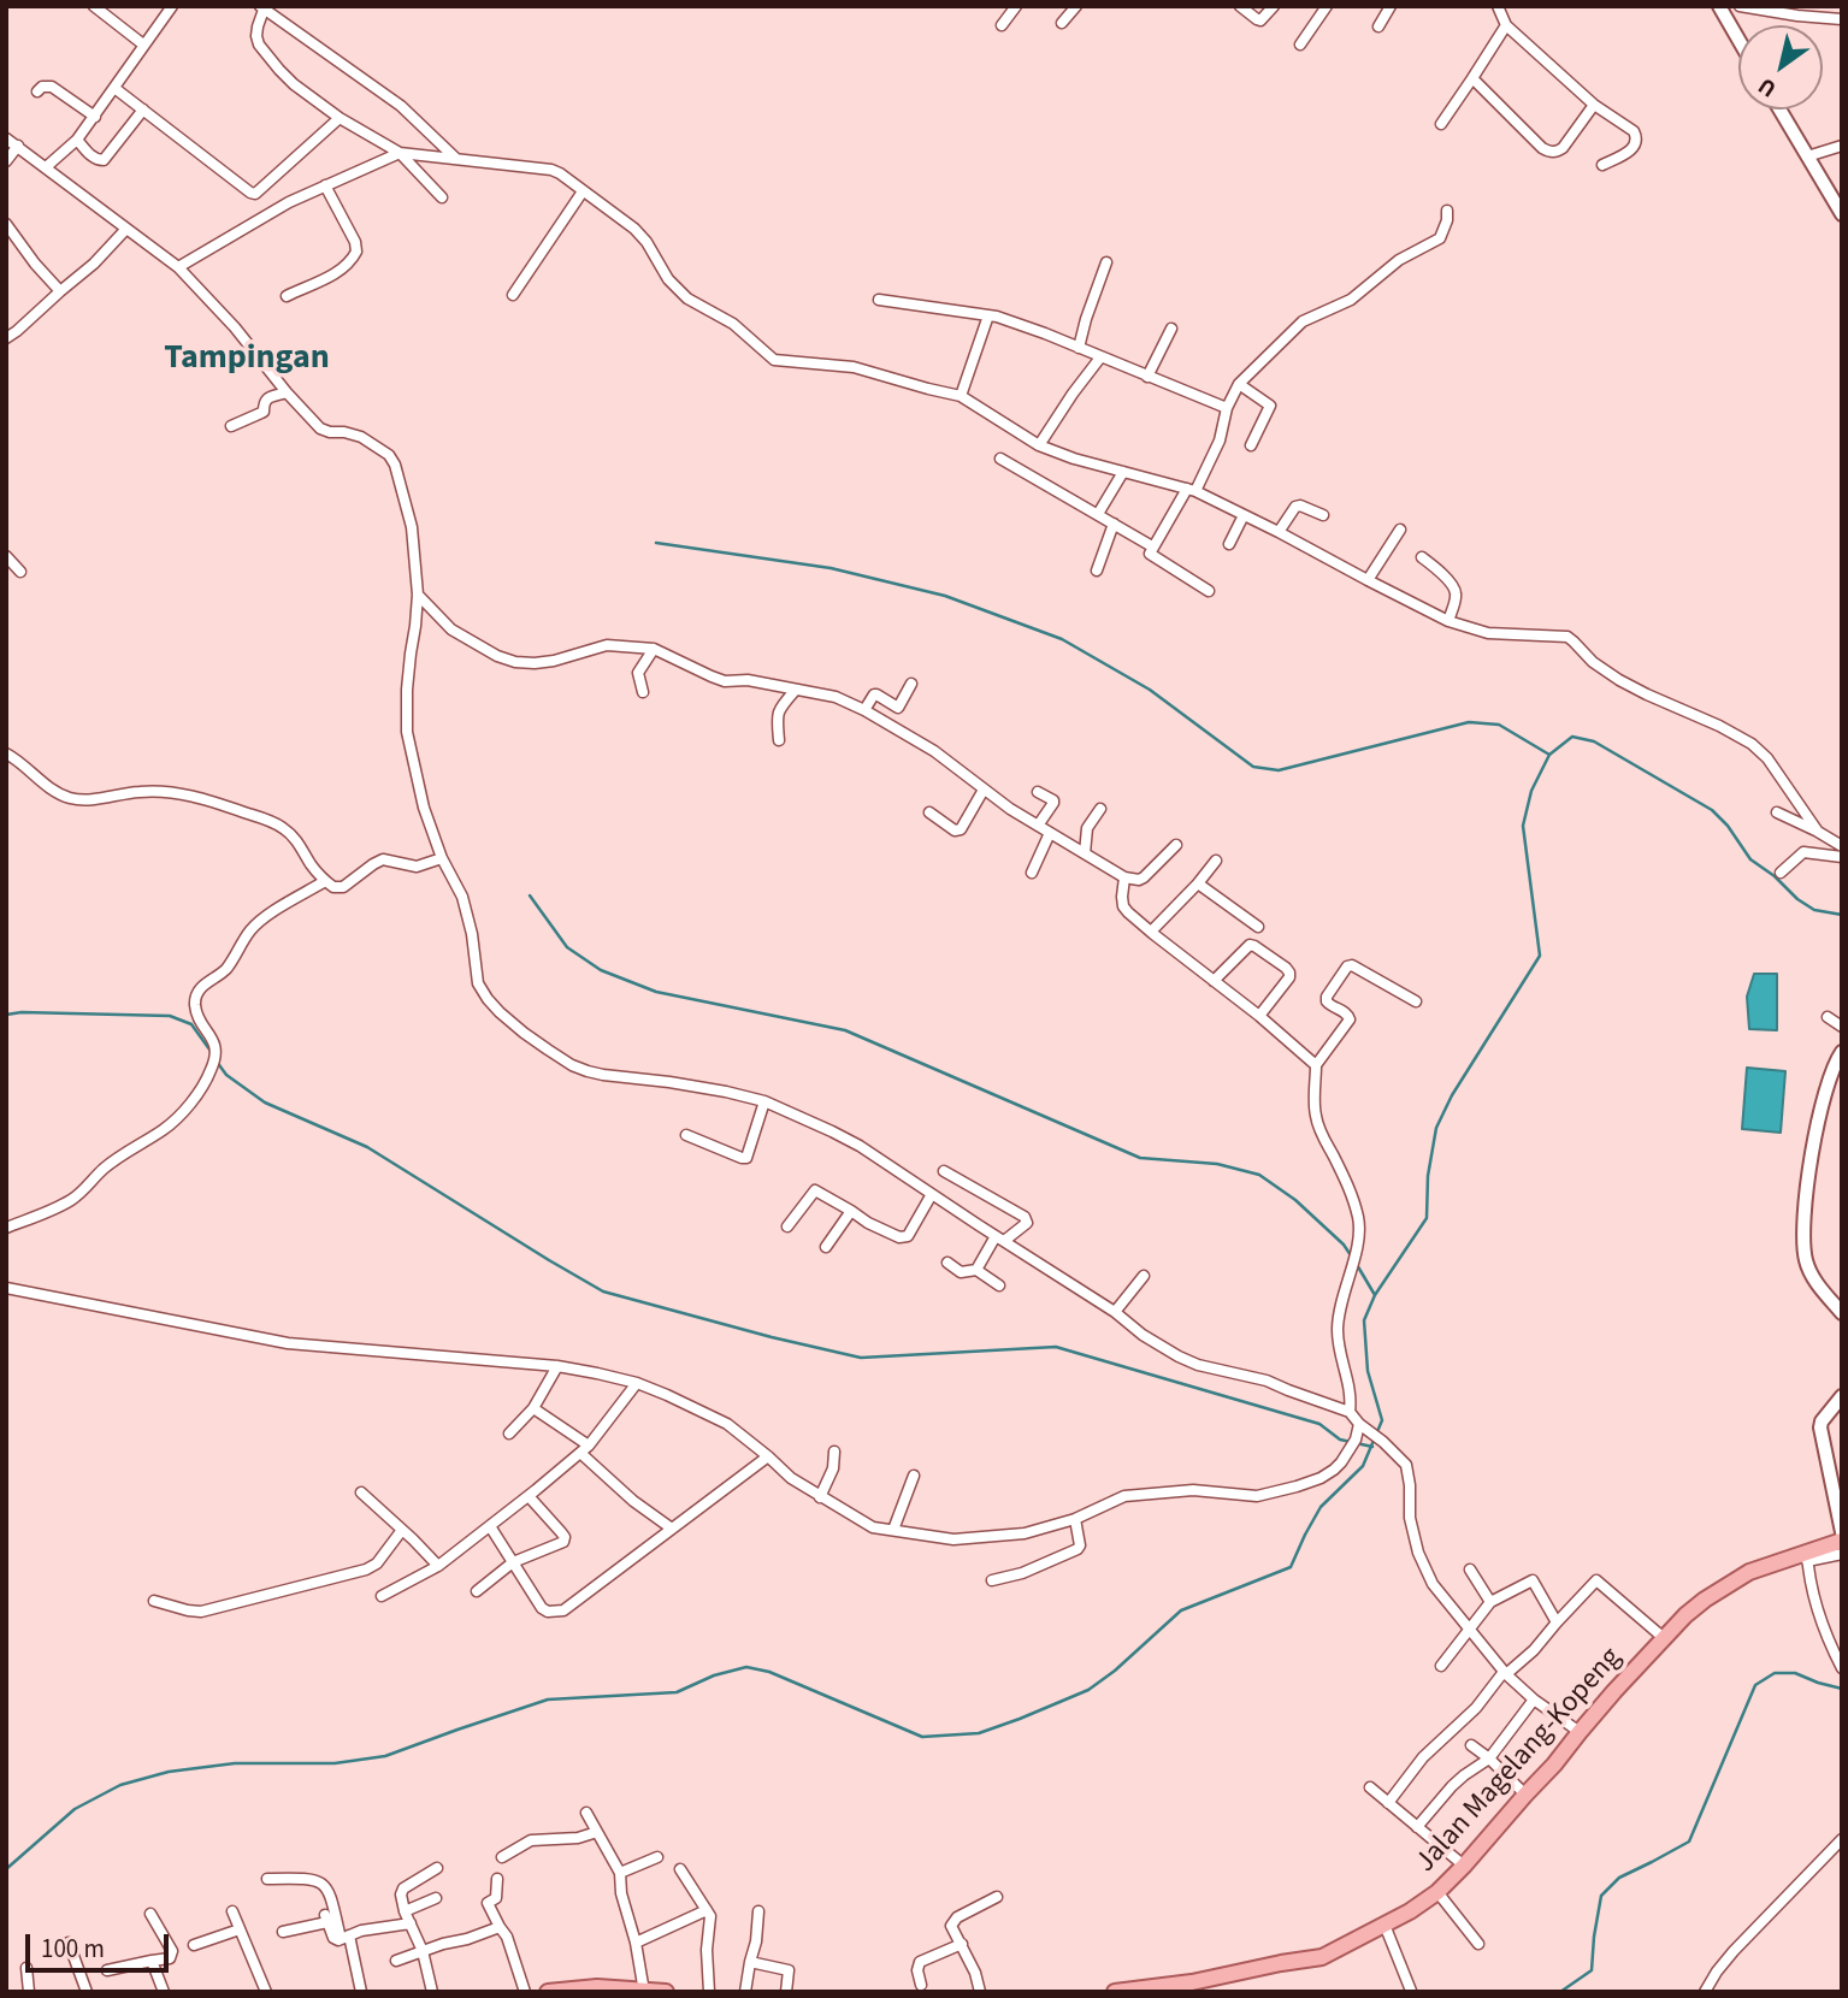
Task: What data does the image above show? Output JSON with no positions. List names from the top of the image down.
{
  "streets": {
    "main road": ["Jalan Magelang-Kopeng"]
  },
  "districts": ["Tampingan"],
  "scale_bar": "100 m",
  "north": "bottom left"
}
